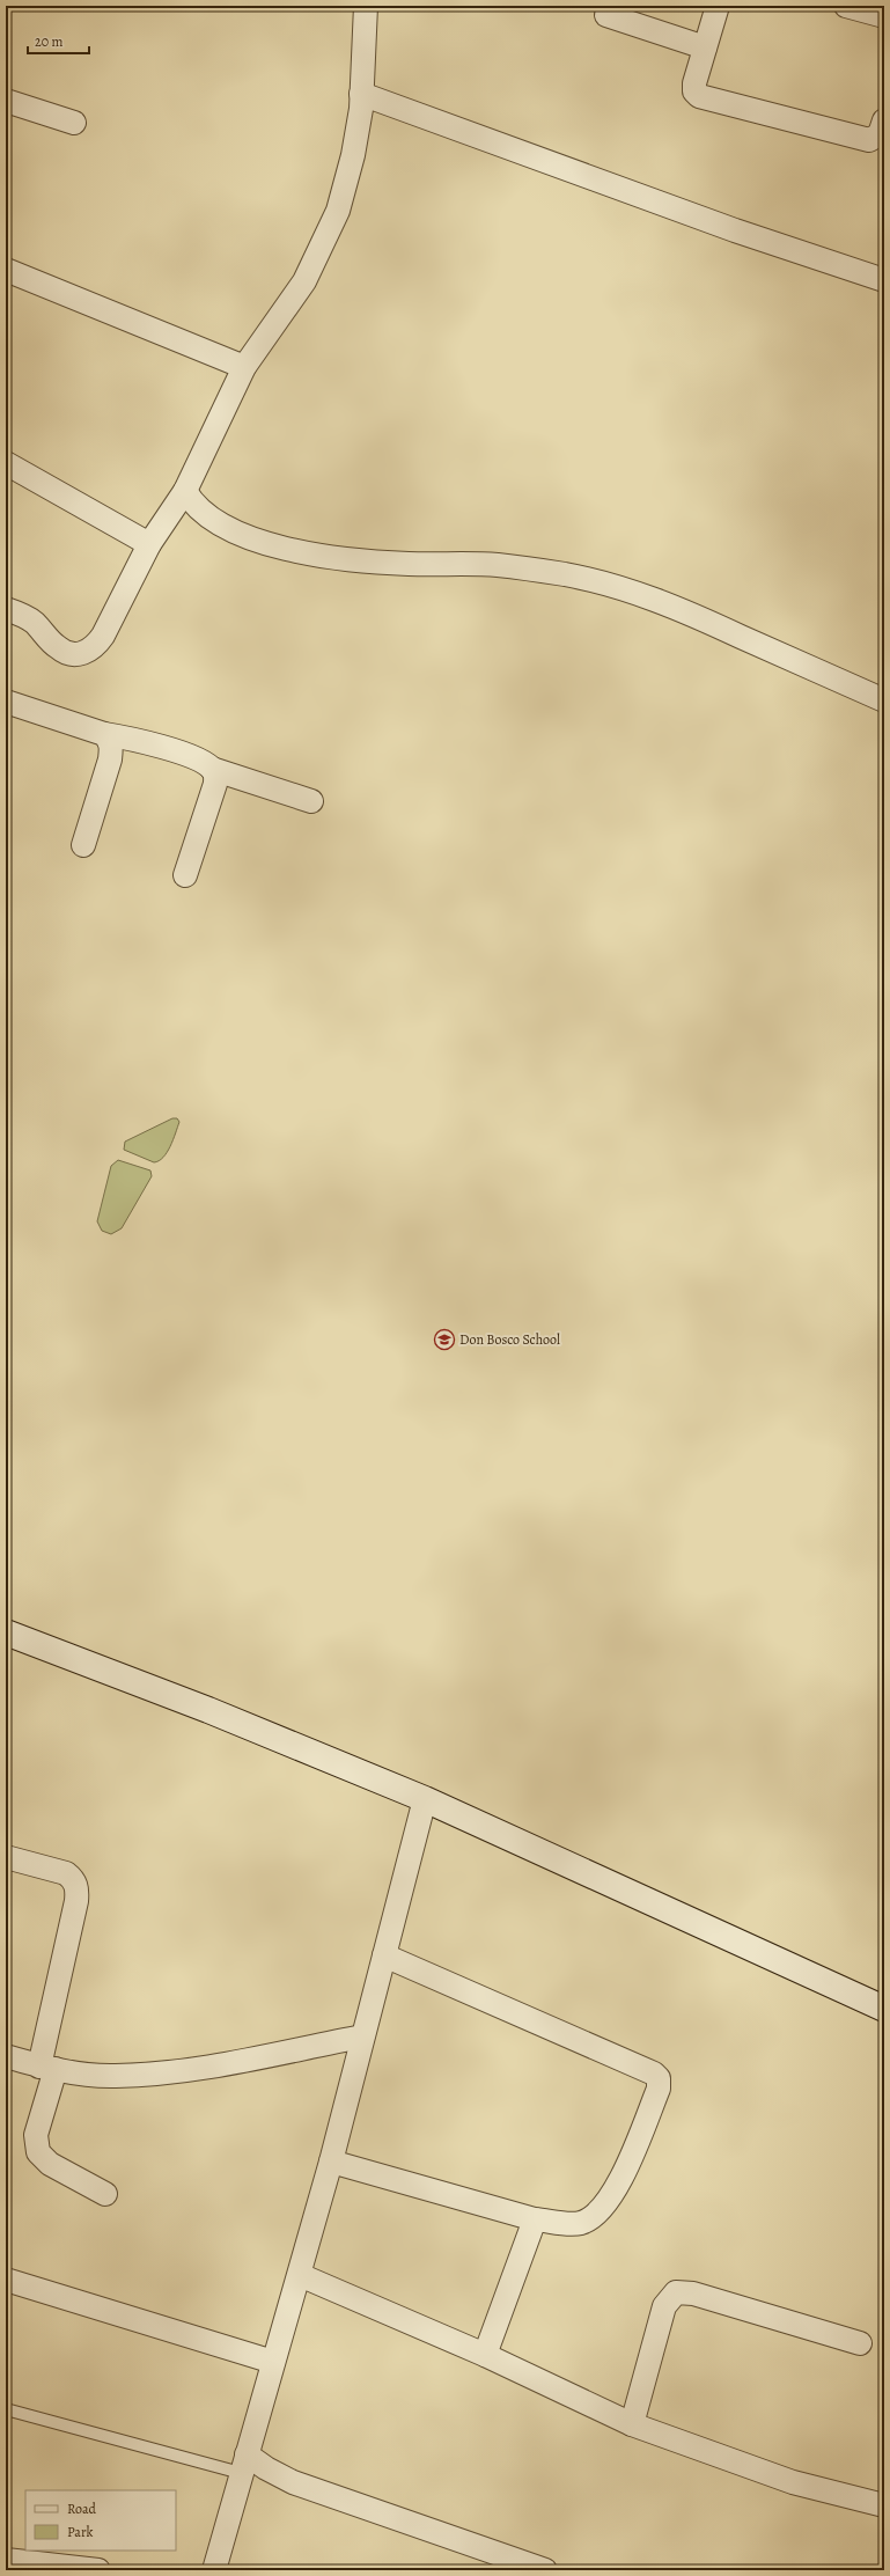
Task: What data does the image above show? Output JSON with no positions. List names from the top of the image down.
{
  "places": {
    "school or university": ["Don Bosco School"]
  },
  "legend": ["Road", "Park"],
  "scale_bar": "20 m"
}
